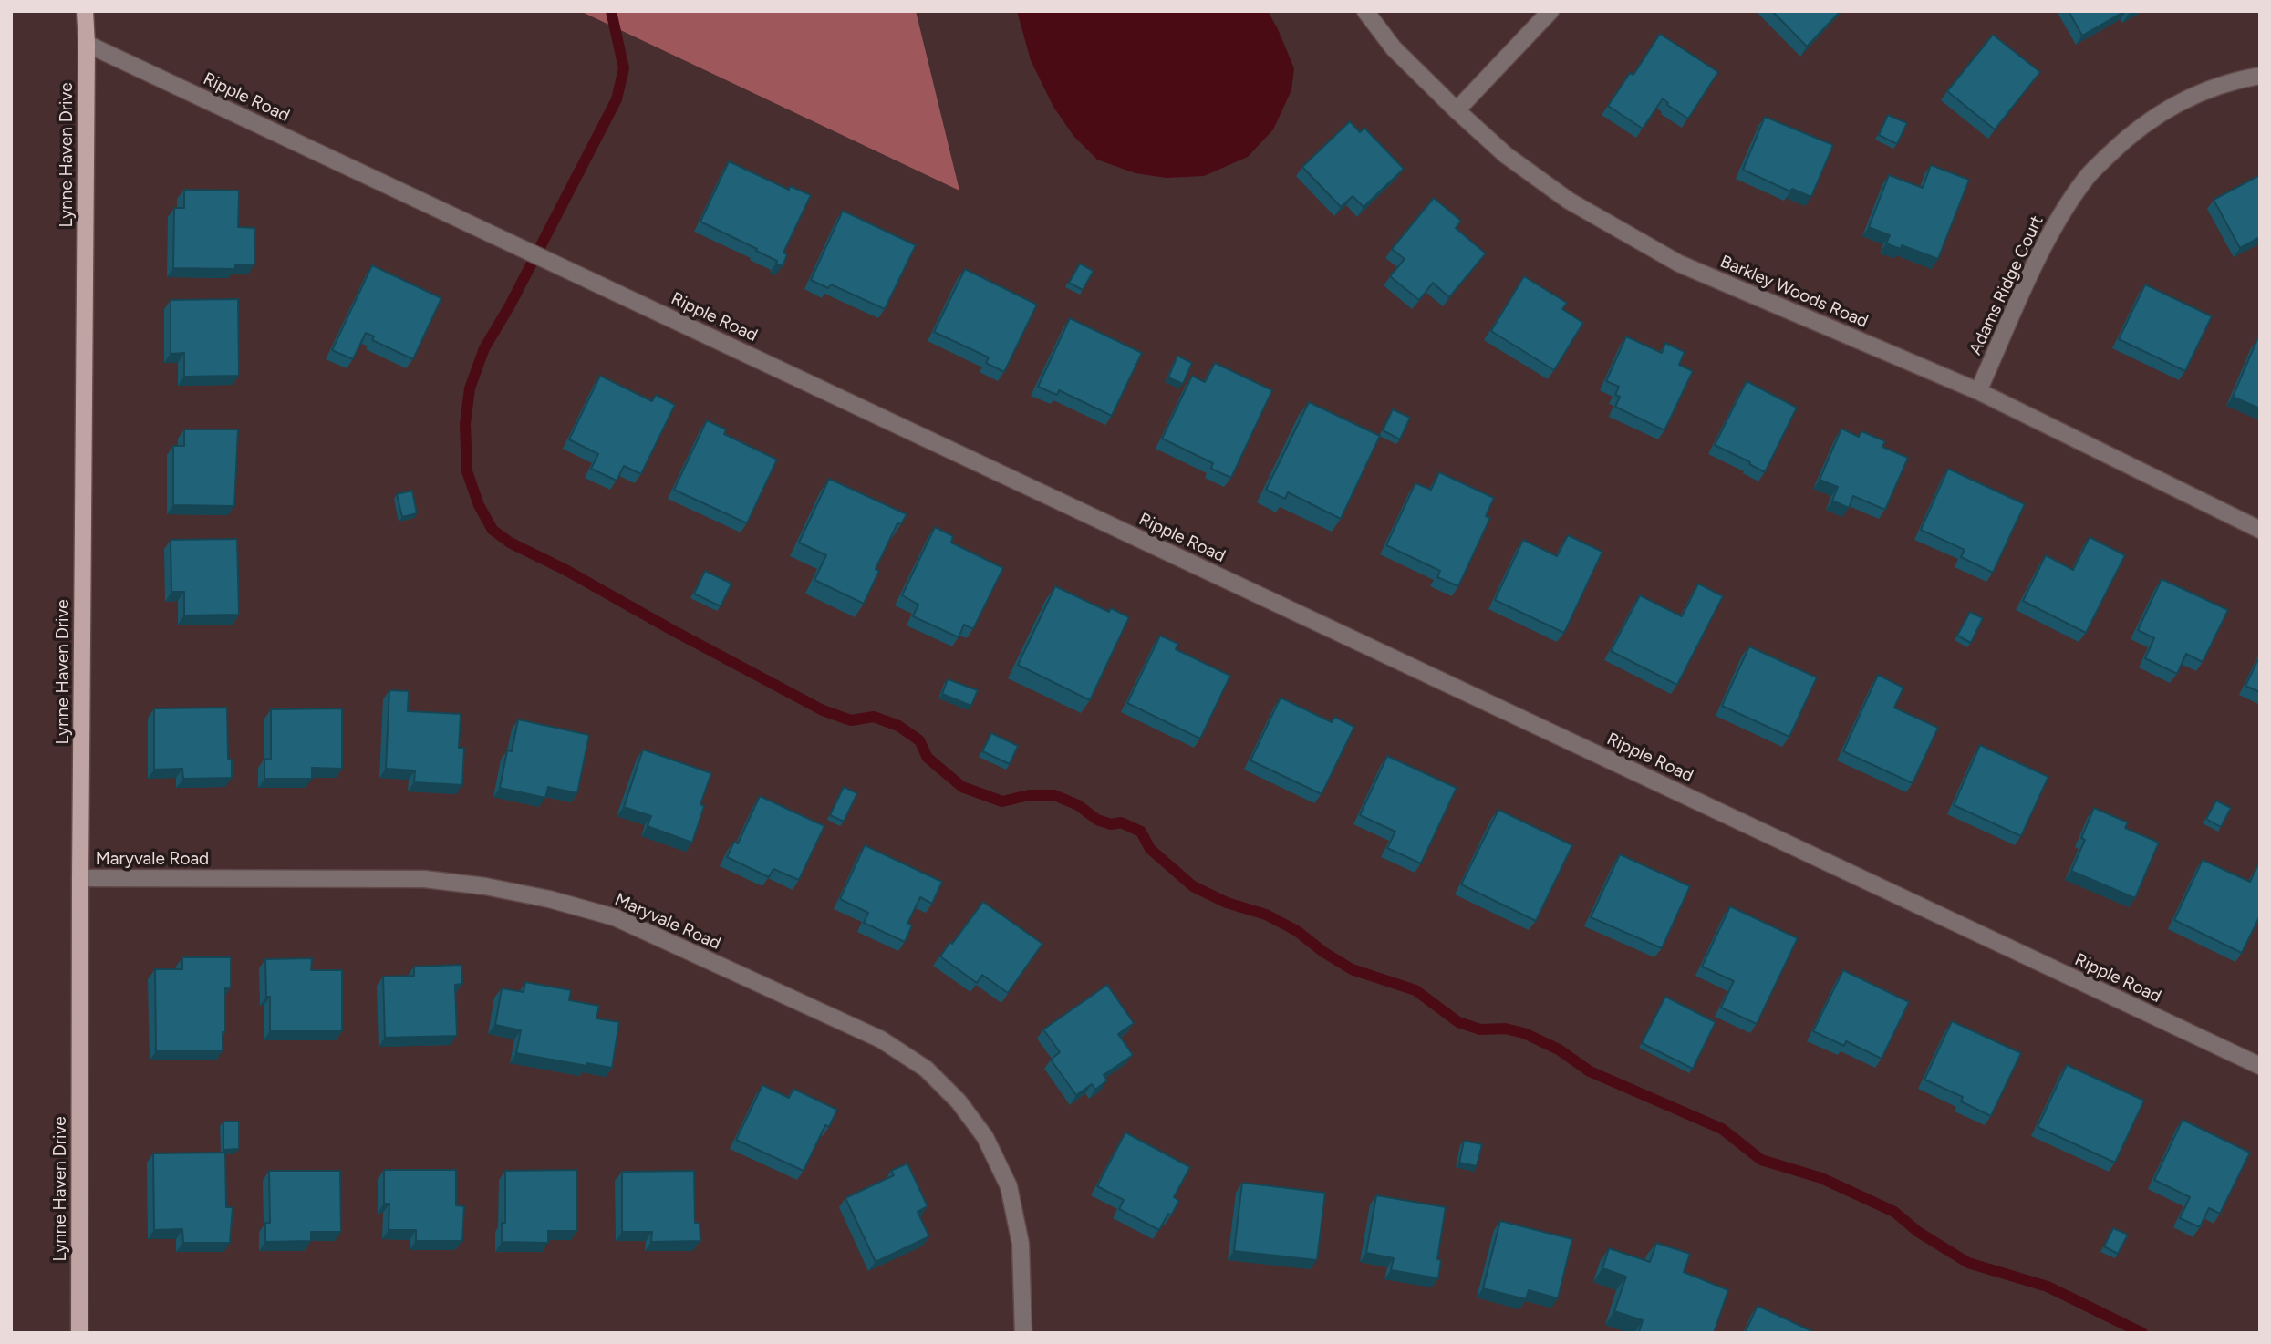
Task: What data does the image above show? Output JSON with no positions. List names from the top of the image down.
{
  "streets": {
    "main road": ["Lynne Haven Drive"],
    "street": [
      "Ripple Road",
      "Adams Ridge Court",
      "Barkley Woods Road",
      "Maryvale Road"
    ]
  },
  "crossings": [
    ["Ripple Road", "Lynne Haven Drive"],
    ["Lynne Haven Drive", "Maryvale Road"],
    ["Adams Ridge Court", "Barkley Woods Road"]
  ]
}
